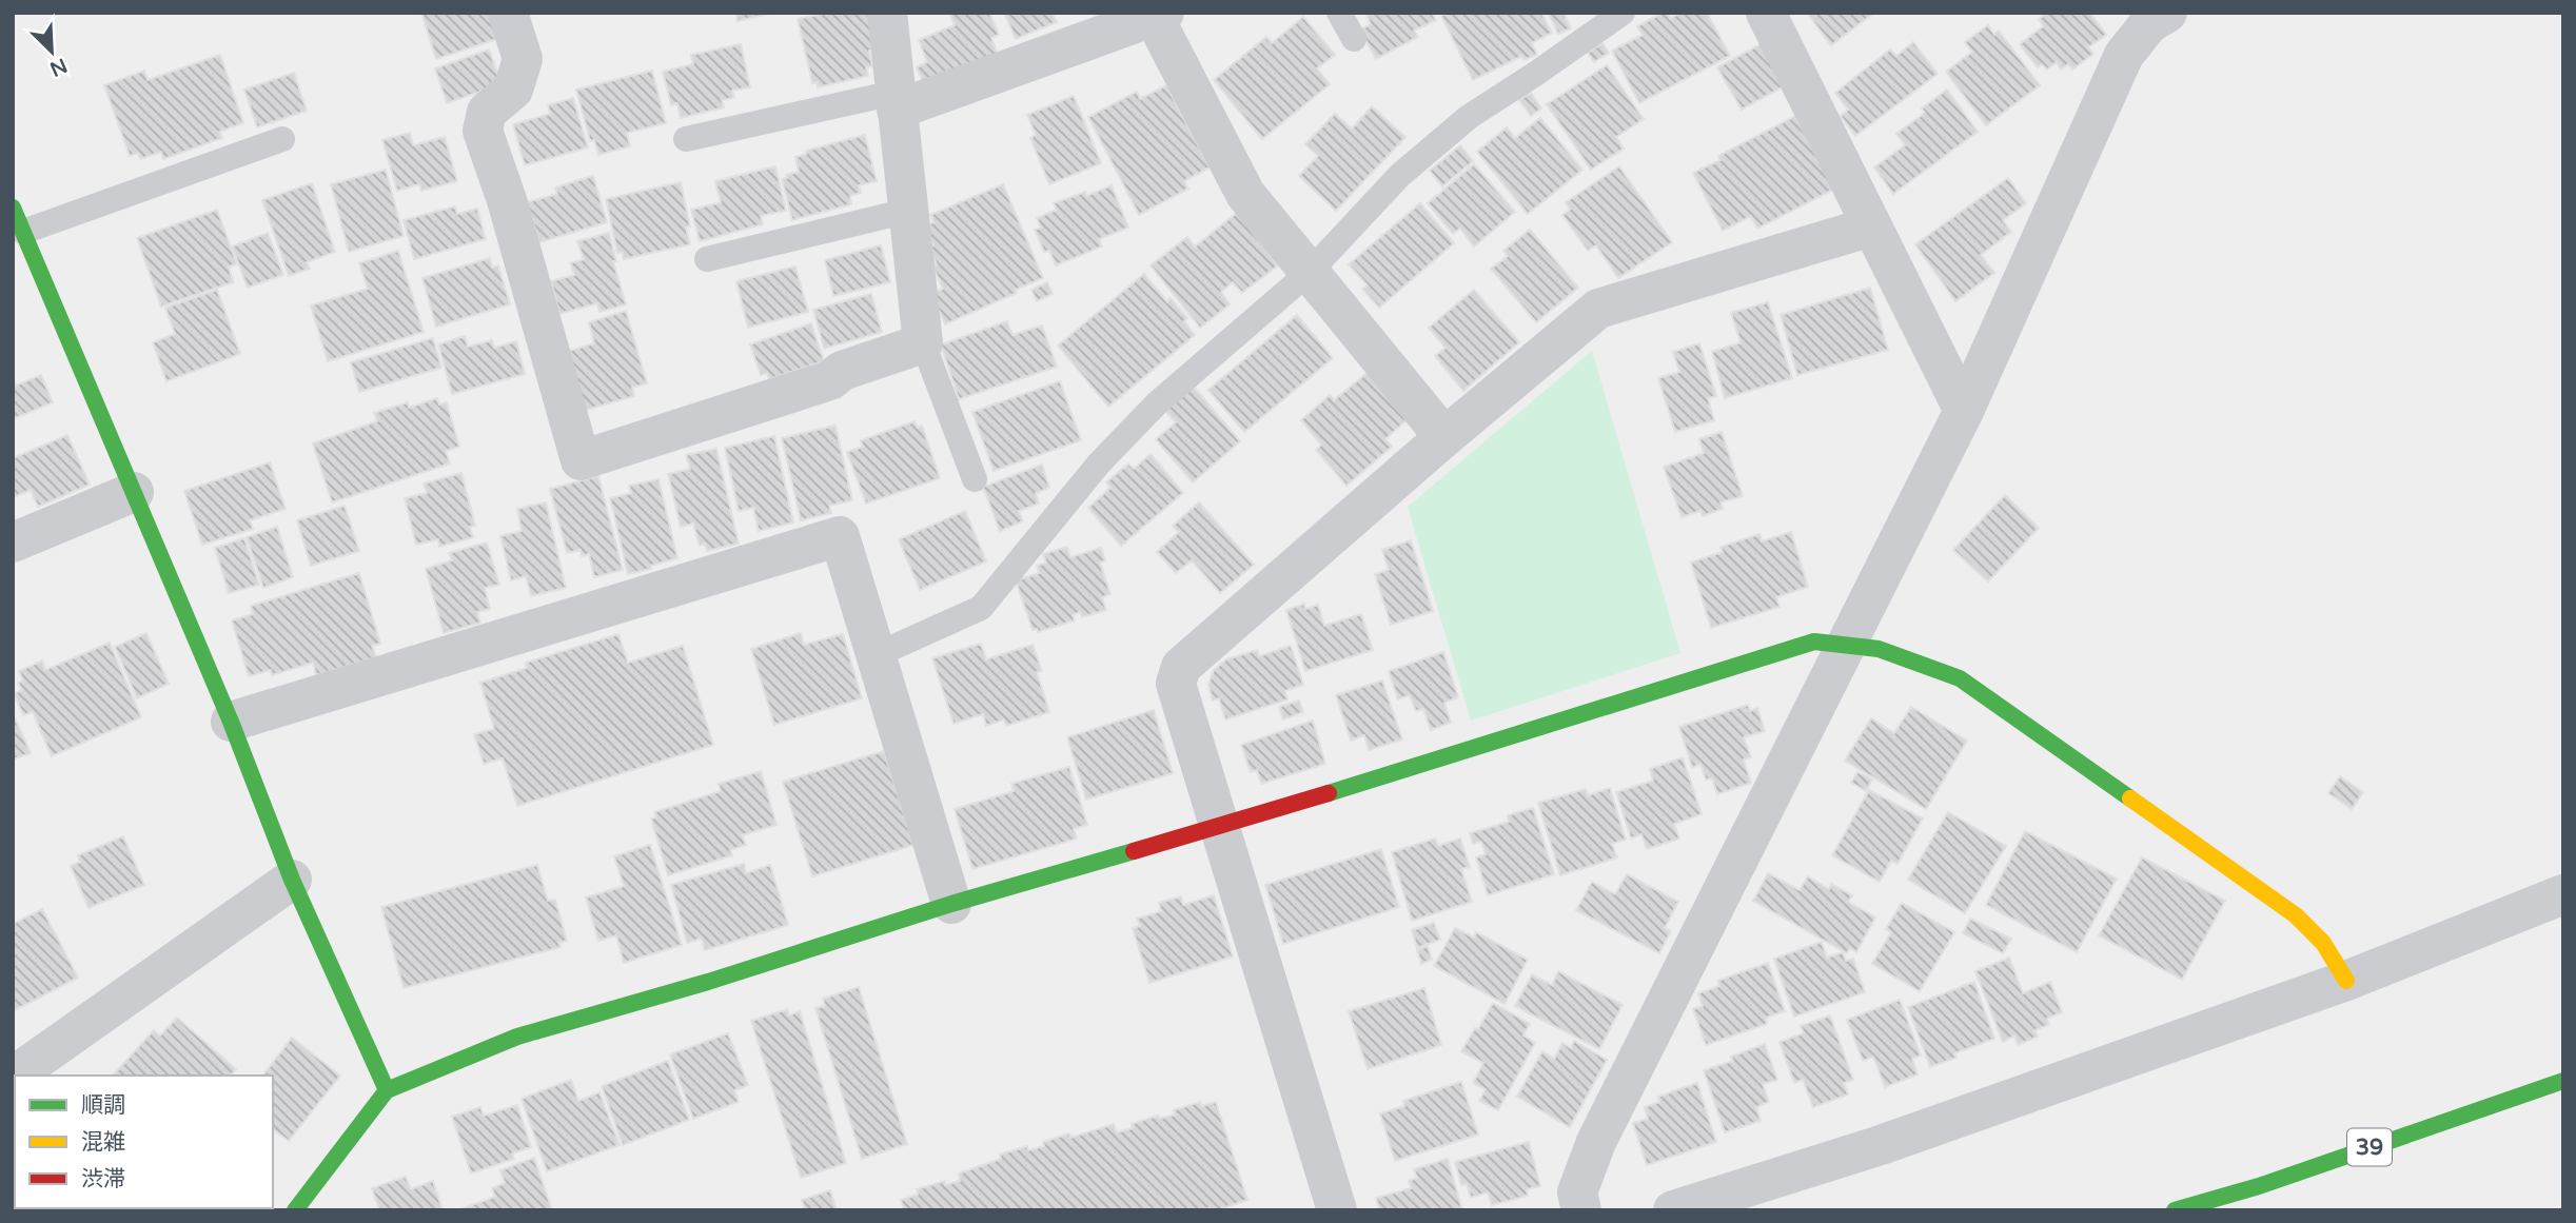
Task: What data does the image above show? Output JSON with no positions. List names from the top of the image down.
{
  "streets": {
    "street": ["39"]
  },
  "legend": ["順調", "混雑", "渋滞"],
  "north": "bottom right"
}
